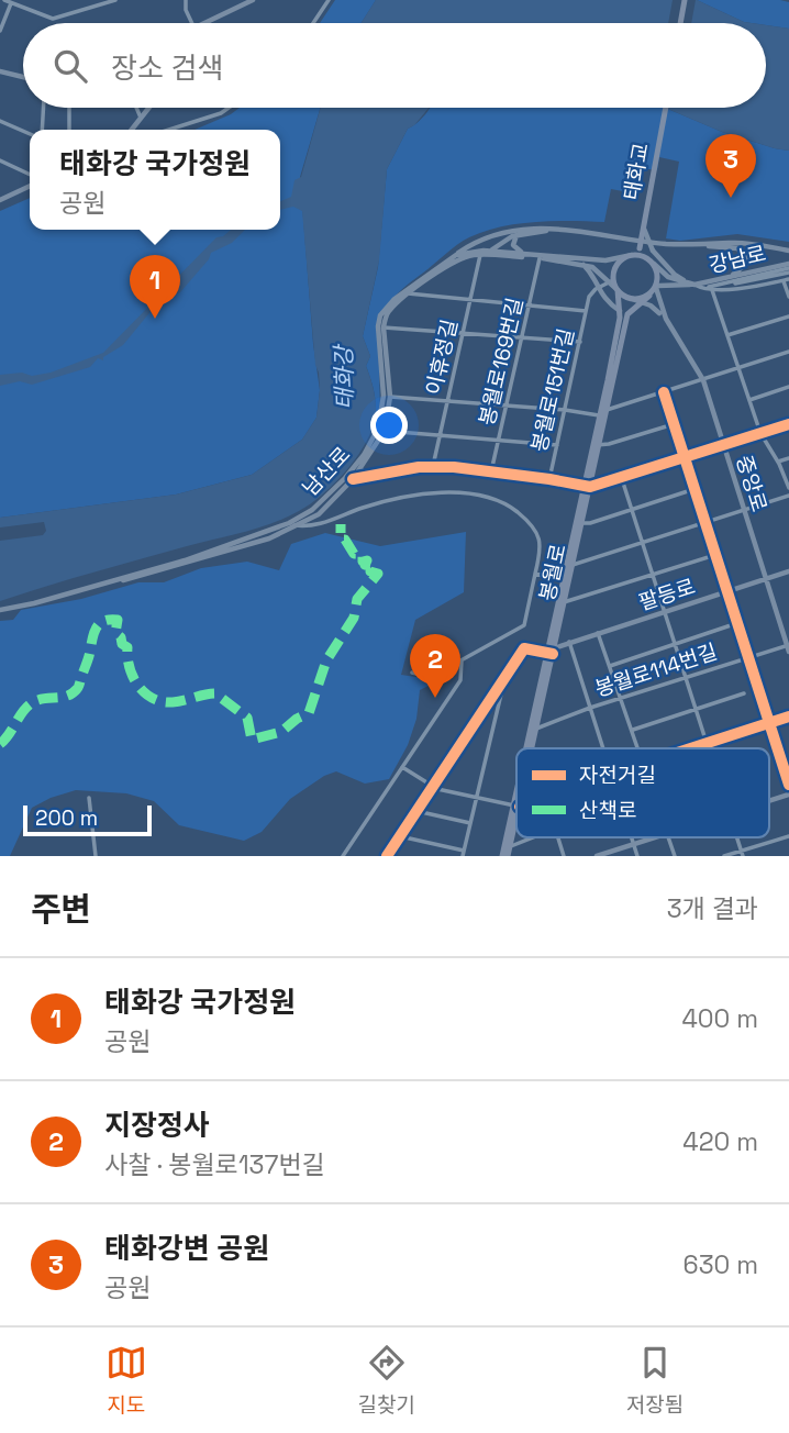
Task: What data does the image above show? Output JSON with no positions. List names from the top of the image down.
{
  "streets": {
    "main road": [
      "태화교",
      "강남로",
      "남산로",
      "중앙로",
      "봉월로",
      "팔등로"
    ],
    "street": [
      "이휴정길",
      "봉월로169번길",
      "봉월로151번길",
      "봉월로114번길"
    ]
  },
  "crossings": [
    ["태화교", "강남로"],
    ["태화교", "남산로"],
    ["태화교", "중앙로"],
    ["강남로", "남산로"],
    ["강남로", "중앙로"],
    ["봉월로169번길", "남산로"],
    ["봉월로151번길", "봉월로"],
    ["남산로", "중앙로"],
    ["중앙로", "팔등로"],
    ["중앙로", "봉월로114번길"],
    ["봉월로", "팔등로"],
    ["봉월로", "봉월로114번길"]
  ],
  "water": ["태화강"],
  "legend": ["자전거길", "산책로"],
  "scale_bar": "200 m",
  "page": {
    "search": "장소 검색",
    "popup": ["태화강 국가정원", "공원"],
    "pins": ["3", "1", "2"],
    "scale": "200 m",
    "heading": ["주변", "3개 결과"],
    "list": [
      {
        "mark": "1",
        "name": "태화강 국가정원",
        "note": "공원",
        "value": "400 m"
      },
      {
        "mark": "2",
        "name": "지장정사",
        "note": "사찰 · 봉월로137번길",
        "value": "420 m"
      },
      {
        "mark": "3",
        "name": "태화강변 공원",
        "note": "공원",
        "value": "630 m"
      }
    ],
    "nav": ["지도", "길찾기", "저장됨"]
  }
}
